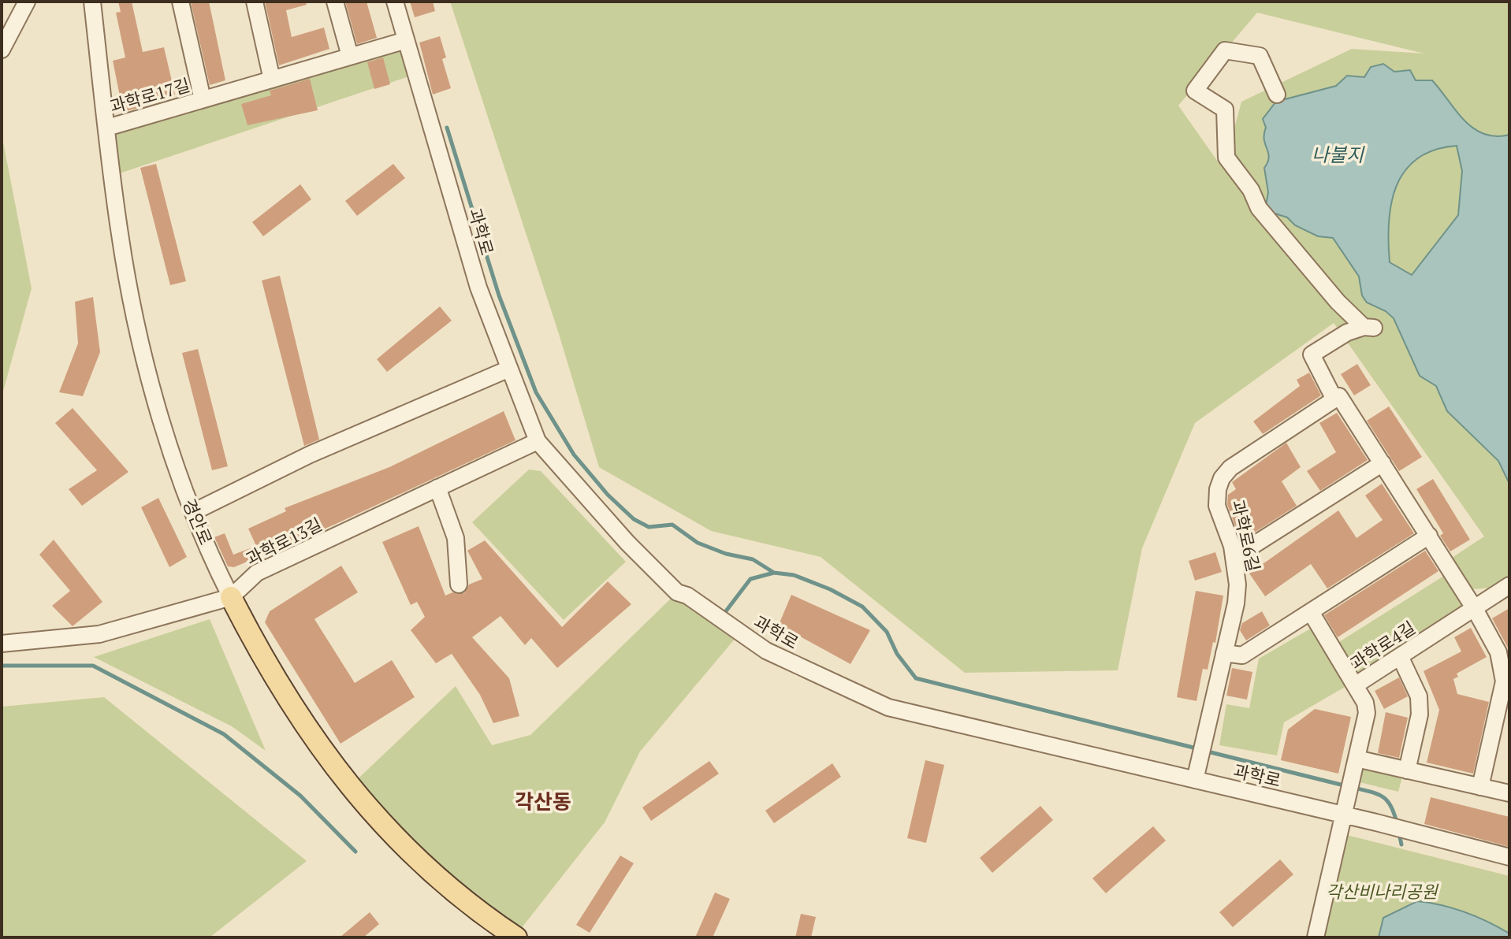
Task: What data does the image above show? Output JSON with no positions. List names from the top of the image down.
{
  "streets": {
    "main road": ["경안로"],
    "street": [
      "과학로17길",
      "과학로",
      "과학로6길",
      "과학로13길",
      "과학로4길"
    ]
  },
  "crossings": [
    ["과학로17길", "과학로"],
    ["과학로17길", "경안로"],
    ["과학로", "과학로6길"],
    ["과학로", "과학로13길"],
    ["과학로", "과학로4길"],
    ["경안로", "과학로13길"]
  ],
  "districts": ["각산동"],
  "water": ["나불지"],
  "parks": ["각산비나리공원"]
}
